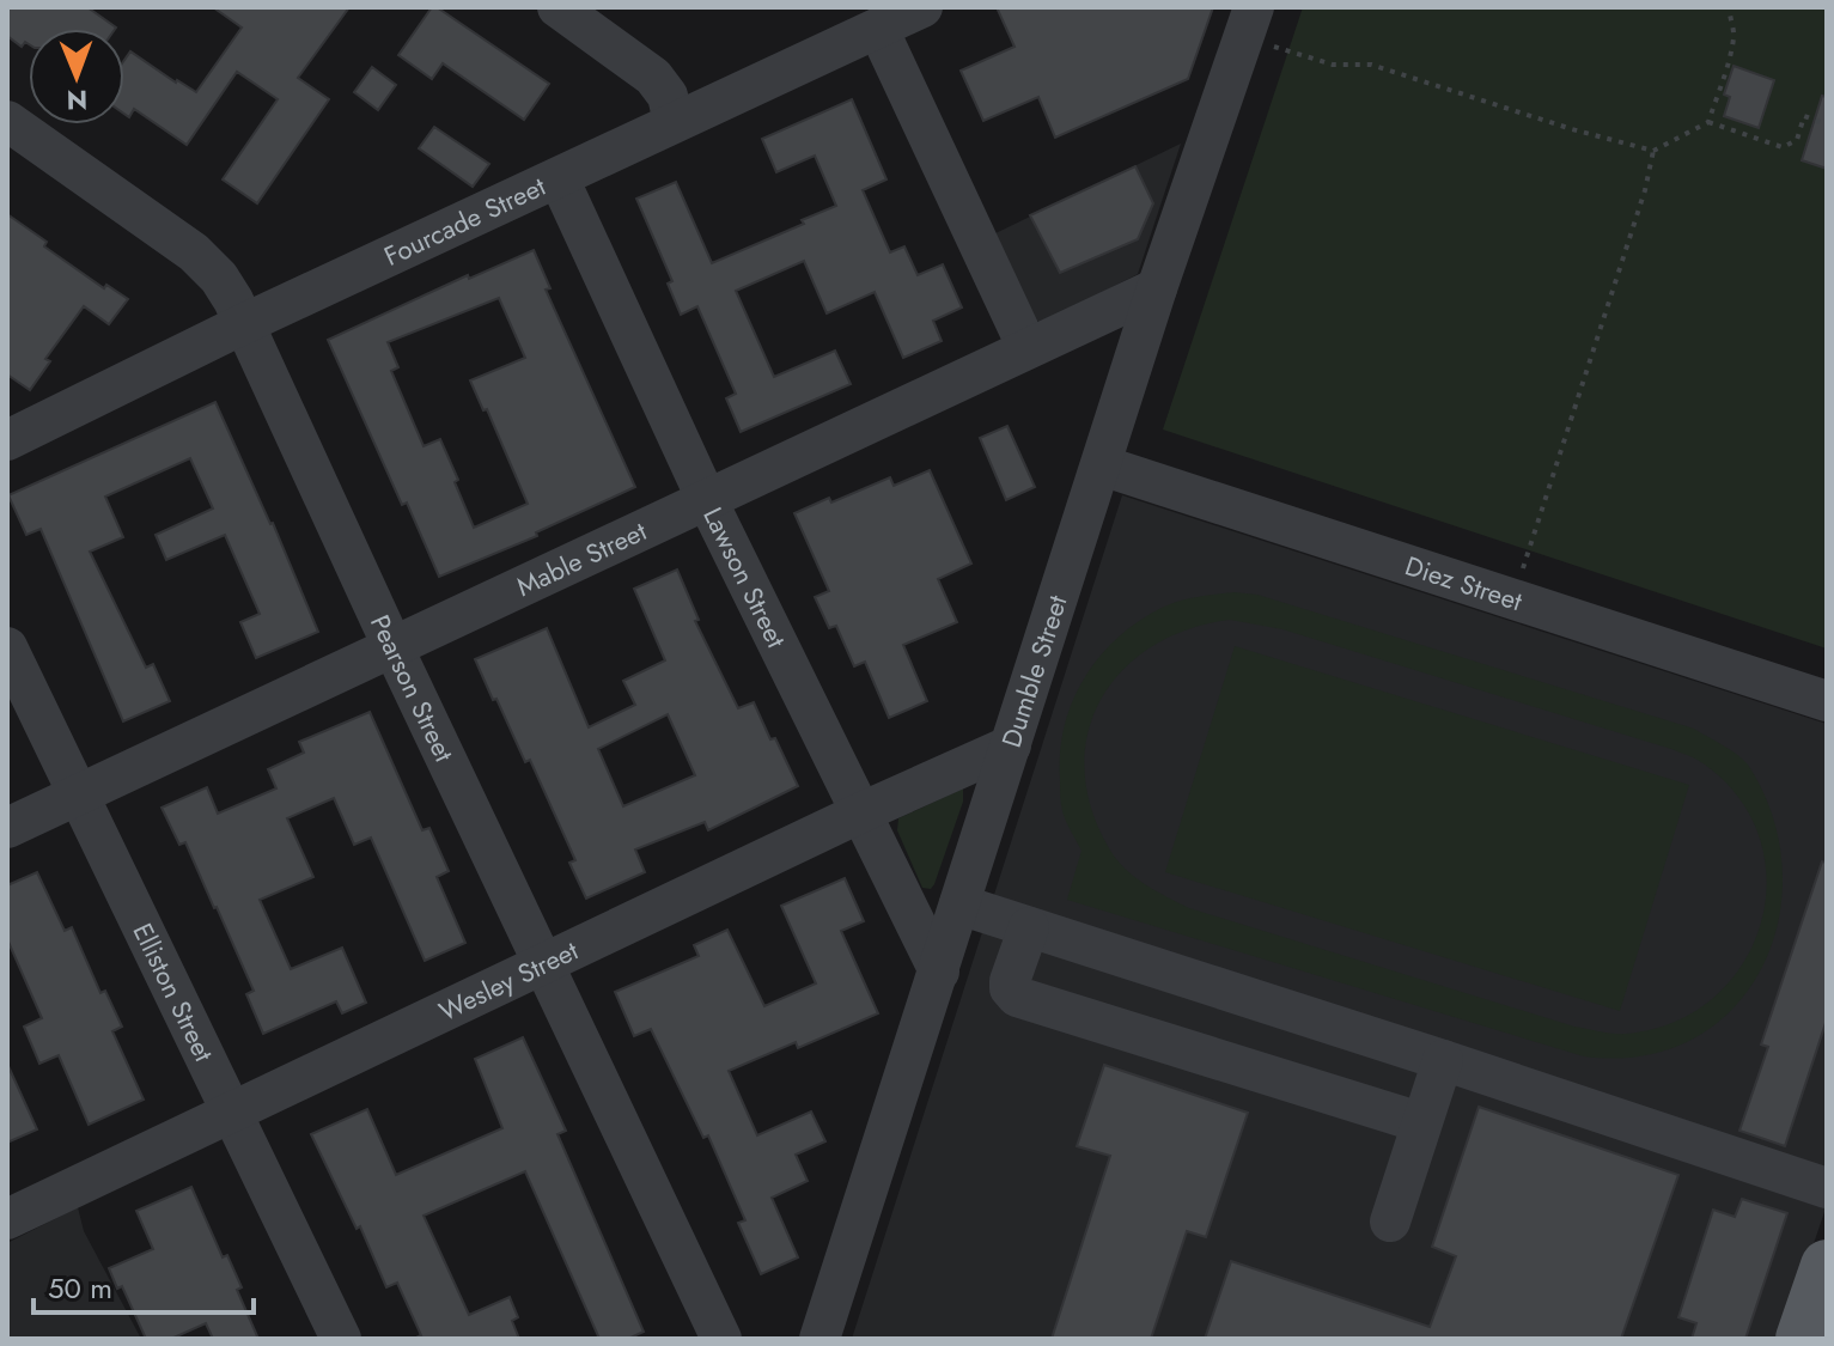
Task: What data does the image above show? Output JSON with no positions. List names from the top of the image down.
{
  "streets": {
    "street": [
      "Fourcade Street",
      "Mable Street",
      "Lawson Street",
      "Diez Street",
      "Dumble Street",
      "Pearson Street",
      "Wesley Street",
      "Elliston Street"
    ]
  },
  "crossings": [
    ["Fourcade Street", "Lawson Street"],
    ["Fourcade Street", "Pearson Street"],
    ["Mable Street", "Lawson Street"],
    ["Mable Street", "Dumble Street"],
    ["Mable Street", "Pearson Street"],
    ["Mable Street", "Elliston Street"],
    ["Lawson Street", "Dumble Street"],
    ["Lawson Street", "Wesley Street"],
    ["Diez Street", "Dumble Street"],
    ["Dumble Street", "Wesley Street"],
    ["Pearson Street", "Wesley Street"],
    ["Wesley Street", "Elliston Street"]
  ],
  "scale_bar": "50 m",
  "north": "bottom"
}
